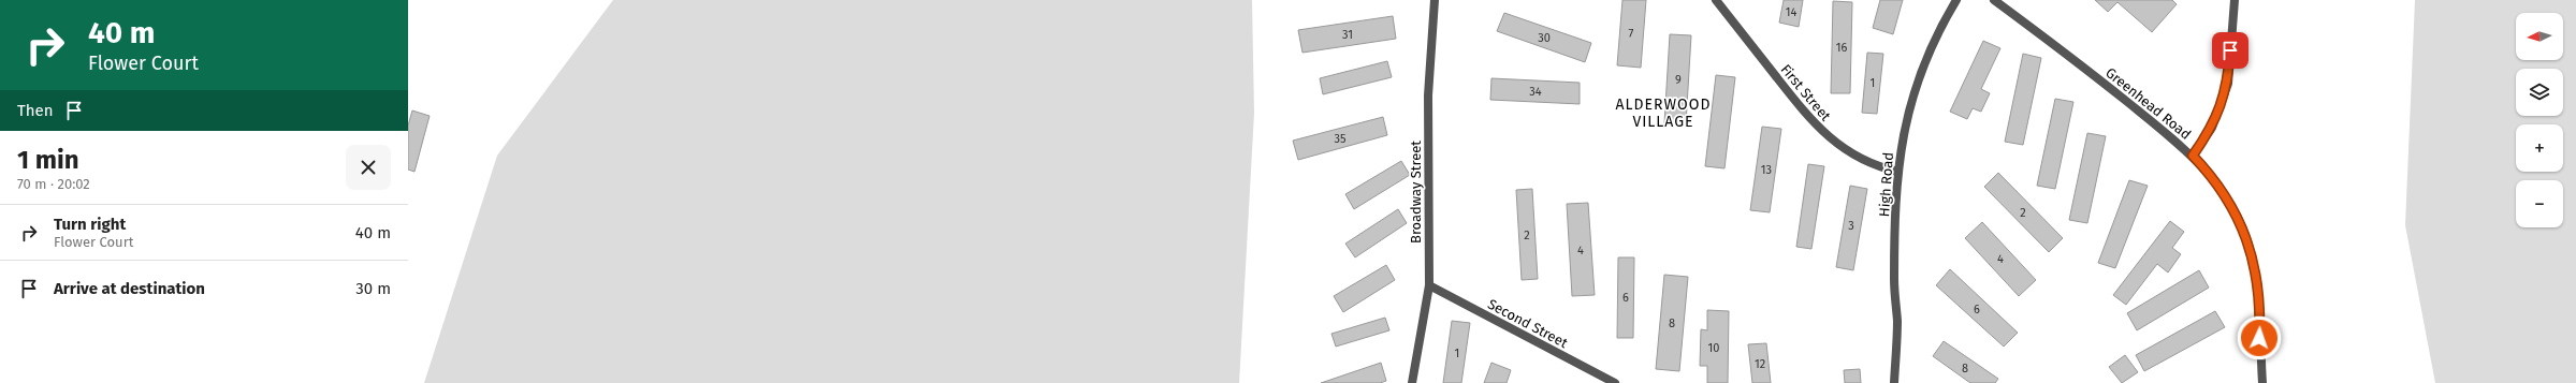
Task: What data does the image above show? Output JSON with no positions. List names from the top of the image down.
{
  "streets": {
    "street": [
      "First Street",
      "Greenhead Road",
      "High Road",
      "Broadway Street",
      "Second Street"
    ]
  },
  "crossings": [
    ["First Street", "High Road"],
    ["Broadway Street", "Second Street"]
  ],
  "districts": ["ALDERWOOD VILLAGE"],
  "house_numbers": [
    "14",
    "7",
    "31",
    "30",
    "16",
    "9",
    "1",
    "34",
    "35",
    "13",
    "2",
    "3",
    "2",
    "4",
    "4",
    "6",
    "6",
    "8",
    "10",
    "1",
    "12",
    "8"
  ],
  "north": "left",
  "page": {
    "turn": ["40 m", "Flower Court"],
    "map_buttons": ["+", "−"],
    "then": "Then",
    "heading": ["1 min", "70 m · 20:02"],
    "list": [
      {
        "name": "Turn right",
        "note": "Flower Court",
        "value": "40 m"
      },
      {
        "name": "Arrive at destination",
        "value": "30 m"
      }
    ]
  }
}
